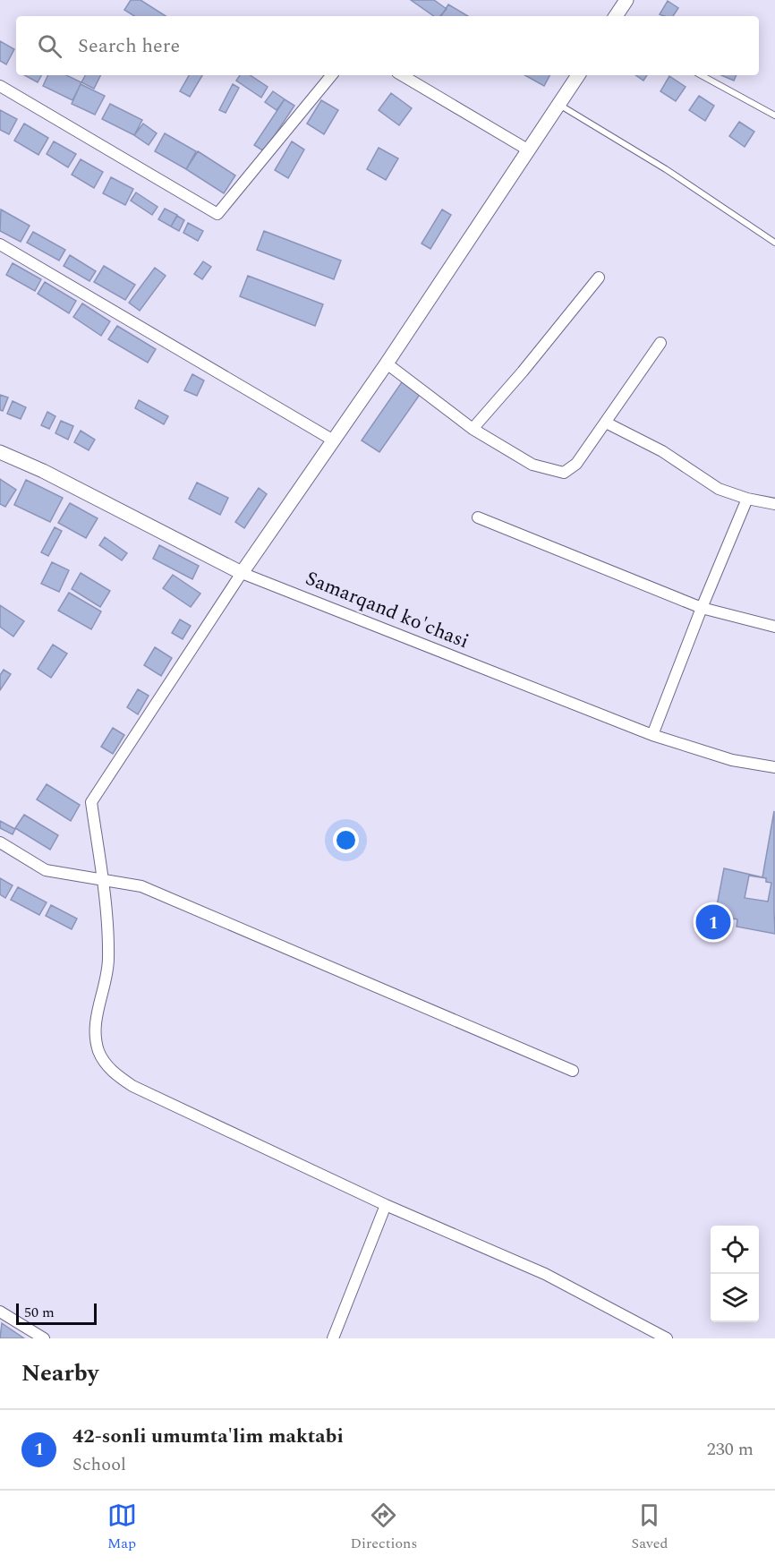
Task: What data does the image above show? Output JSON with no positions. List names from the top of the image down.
{
  "streets": {
    "street": ["Samarqand ko'chasi"]
  },
  "scale_bar": "50 m",
  "page": {
    "search": "Search here",
    "pins": "1",
    "scale": "50 m",
    "heading": "Nearby",
    "list": [
      {
        "mark": "1",
        "name": "42-sonli umumta'lim maktabi",
        "note": "School",
        "value": "230 m"
      }
    ],
    "nav": ["Map", "Directions", "Saved"]
  }
}
